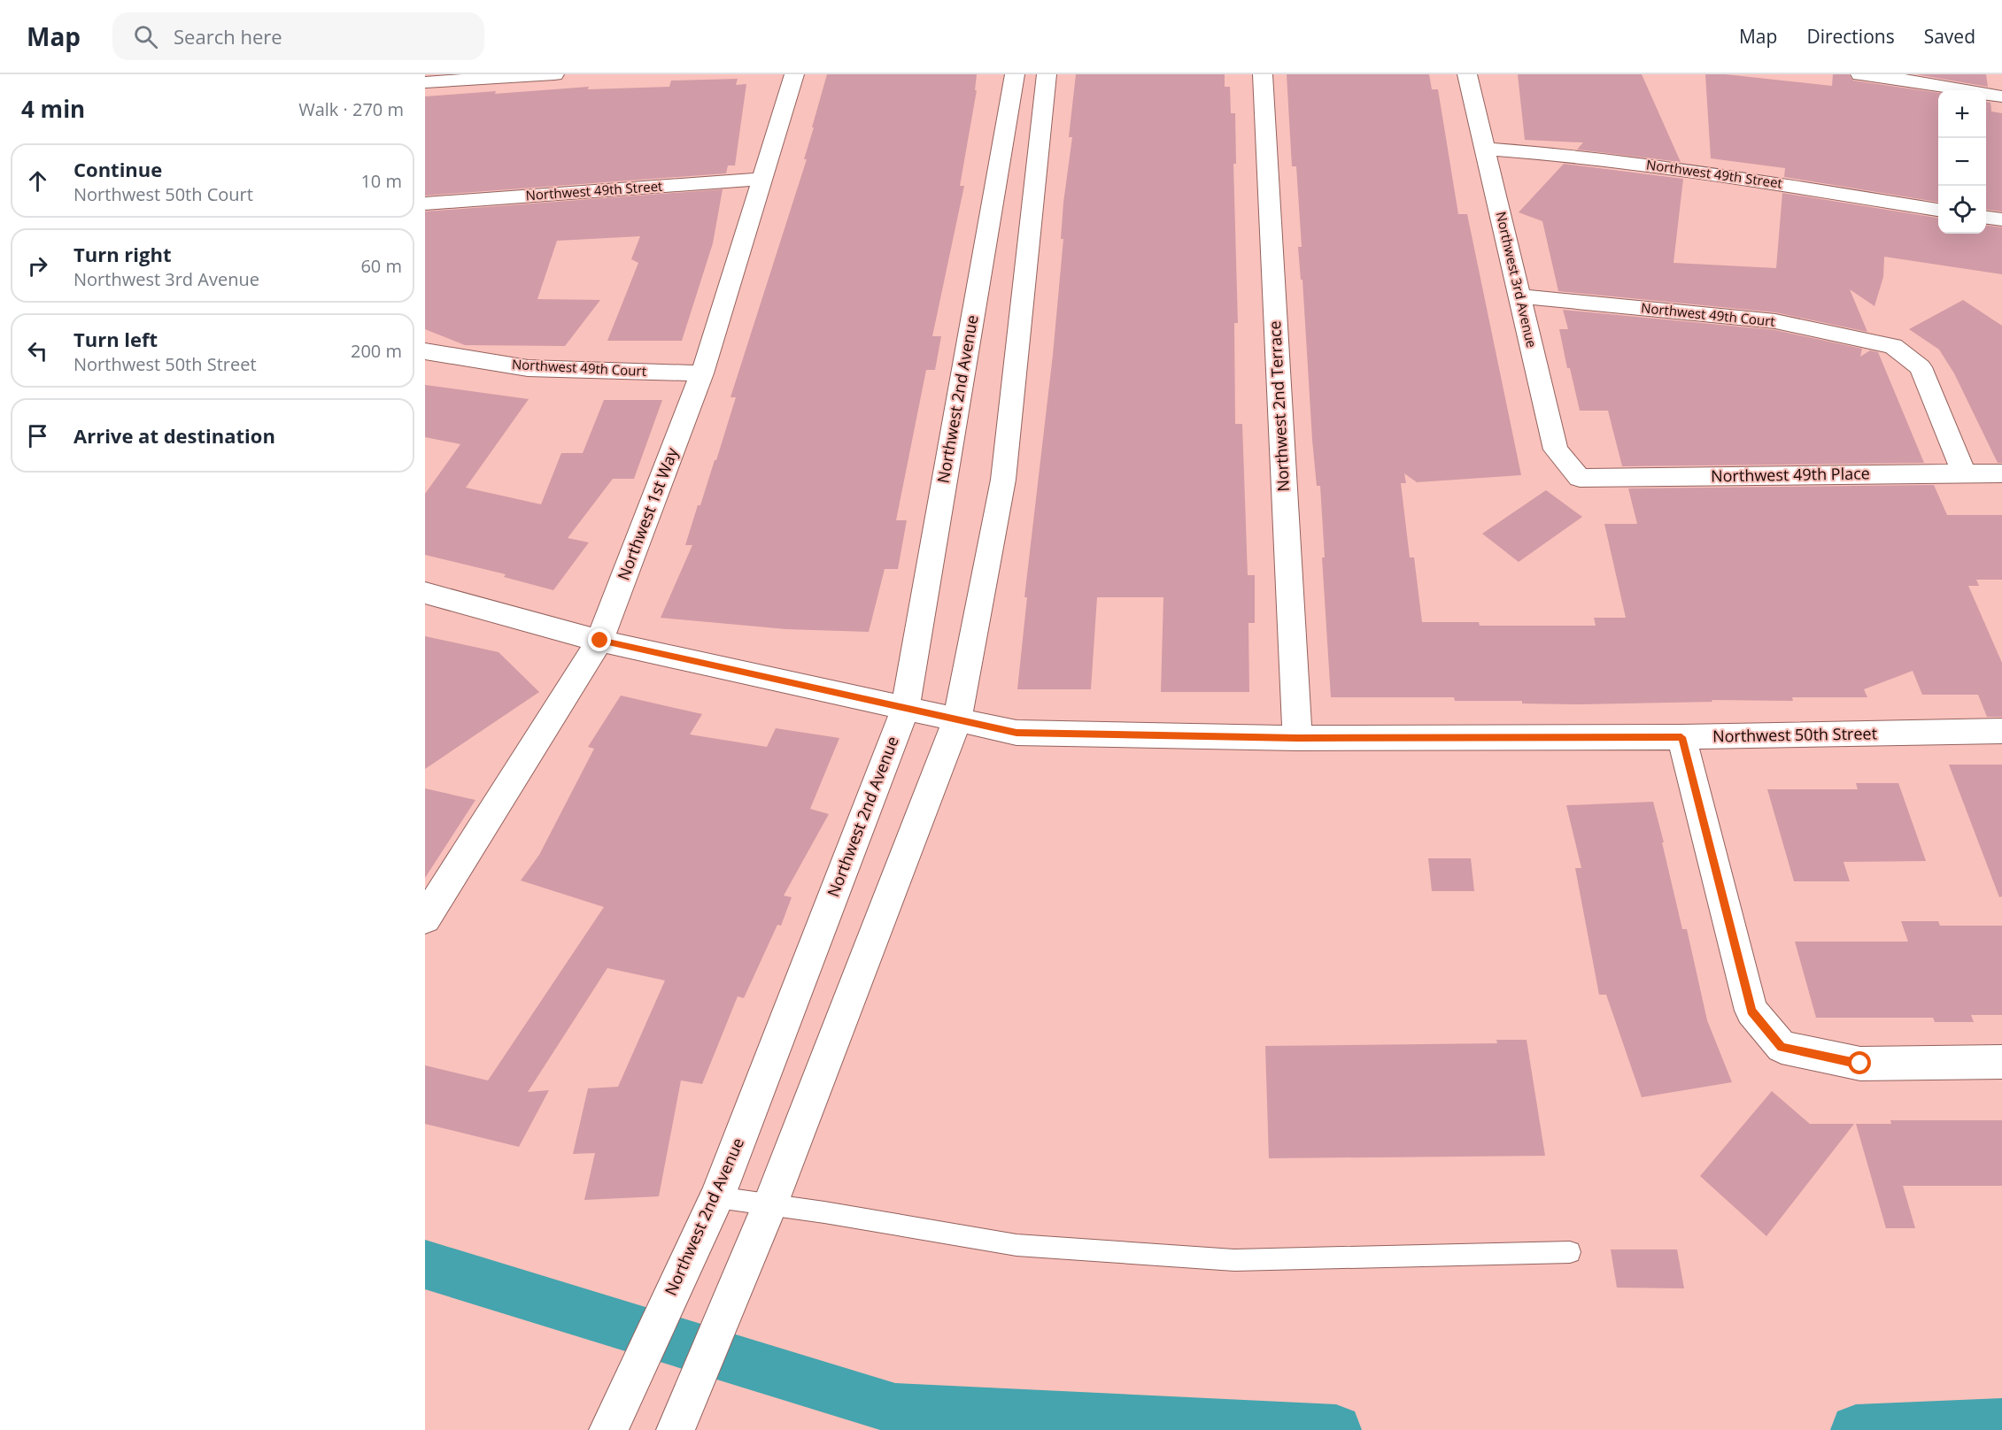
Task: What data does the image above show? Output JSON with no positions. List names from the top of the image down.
{
  "streets": {
    "street": [
      "Northwest 49th Street",
      "Northwest 3rd Avenue",
      "Northwest 49th Court",
      "Northwest 2nd Avenue",
      "Northwest 2nd Terrace",
      "Northwest 49th Place",
      "Northwest 1st Way",
      "Northwest 50th Street"
    ]
  },
  "crossings": [
    ["Northwest 49th Street", "Northwest 3rd Avenue"],
    ["Northwest 49th Street", "Northwest 1st Way"],
    ["Northwest 3rd Avenue", "Northwest 49th Court"],
    ["Northwest 3rd Avenue", "Northwest 49th Place"],
    ["Northwest 49th Court", "Northwest 49th Place"],
    ["Northwest 49th Court", "Northwest 1st Way"],
    ["Northwest 2nd Avenue", "Northwest 50th Street"],
    ["Northwest 2nd Terrace", "Northwest 50th Street"],
    ["Northwest 1st Way", "Northwest 50th Street"]
  ],
  "page": {
    "header": "Map",
    "search": "Search here",
    "nav": ["Map", "Directions", "Saved"],
    "heading": ["4 min", "Walk · 270 m"],
    "map_buttons": ["+", "−"],
    "list": [
      ["Continue", "Northwest 50th Court", "10 m"],
      ["Turn right", "Northwest 3rd Avenue", "60 m"],
      ["Turn left", "Northwest 50th Street", "200 m"],
      "Arrive at destination"
    ]
  }
}
